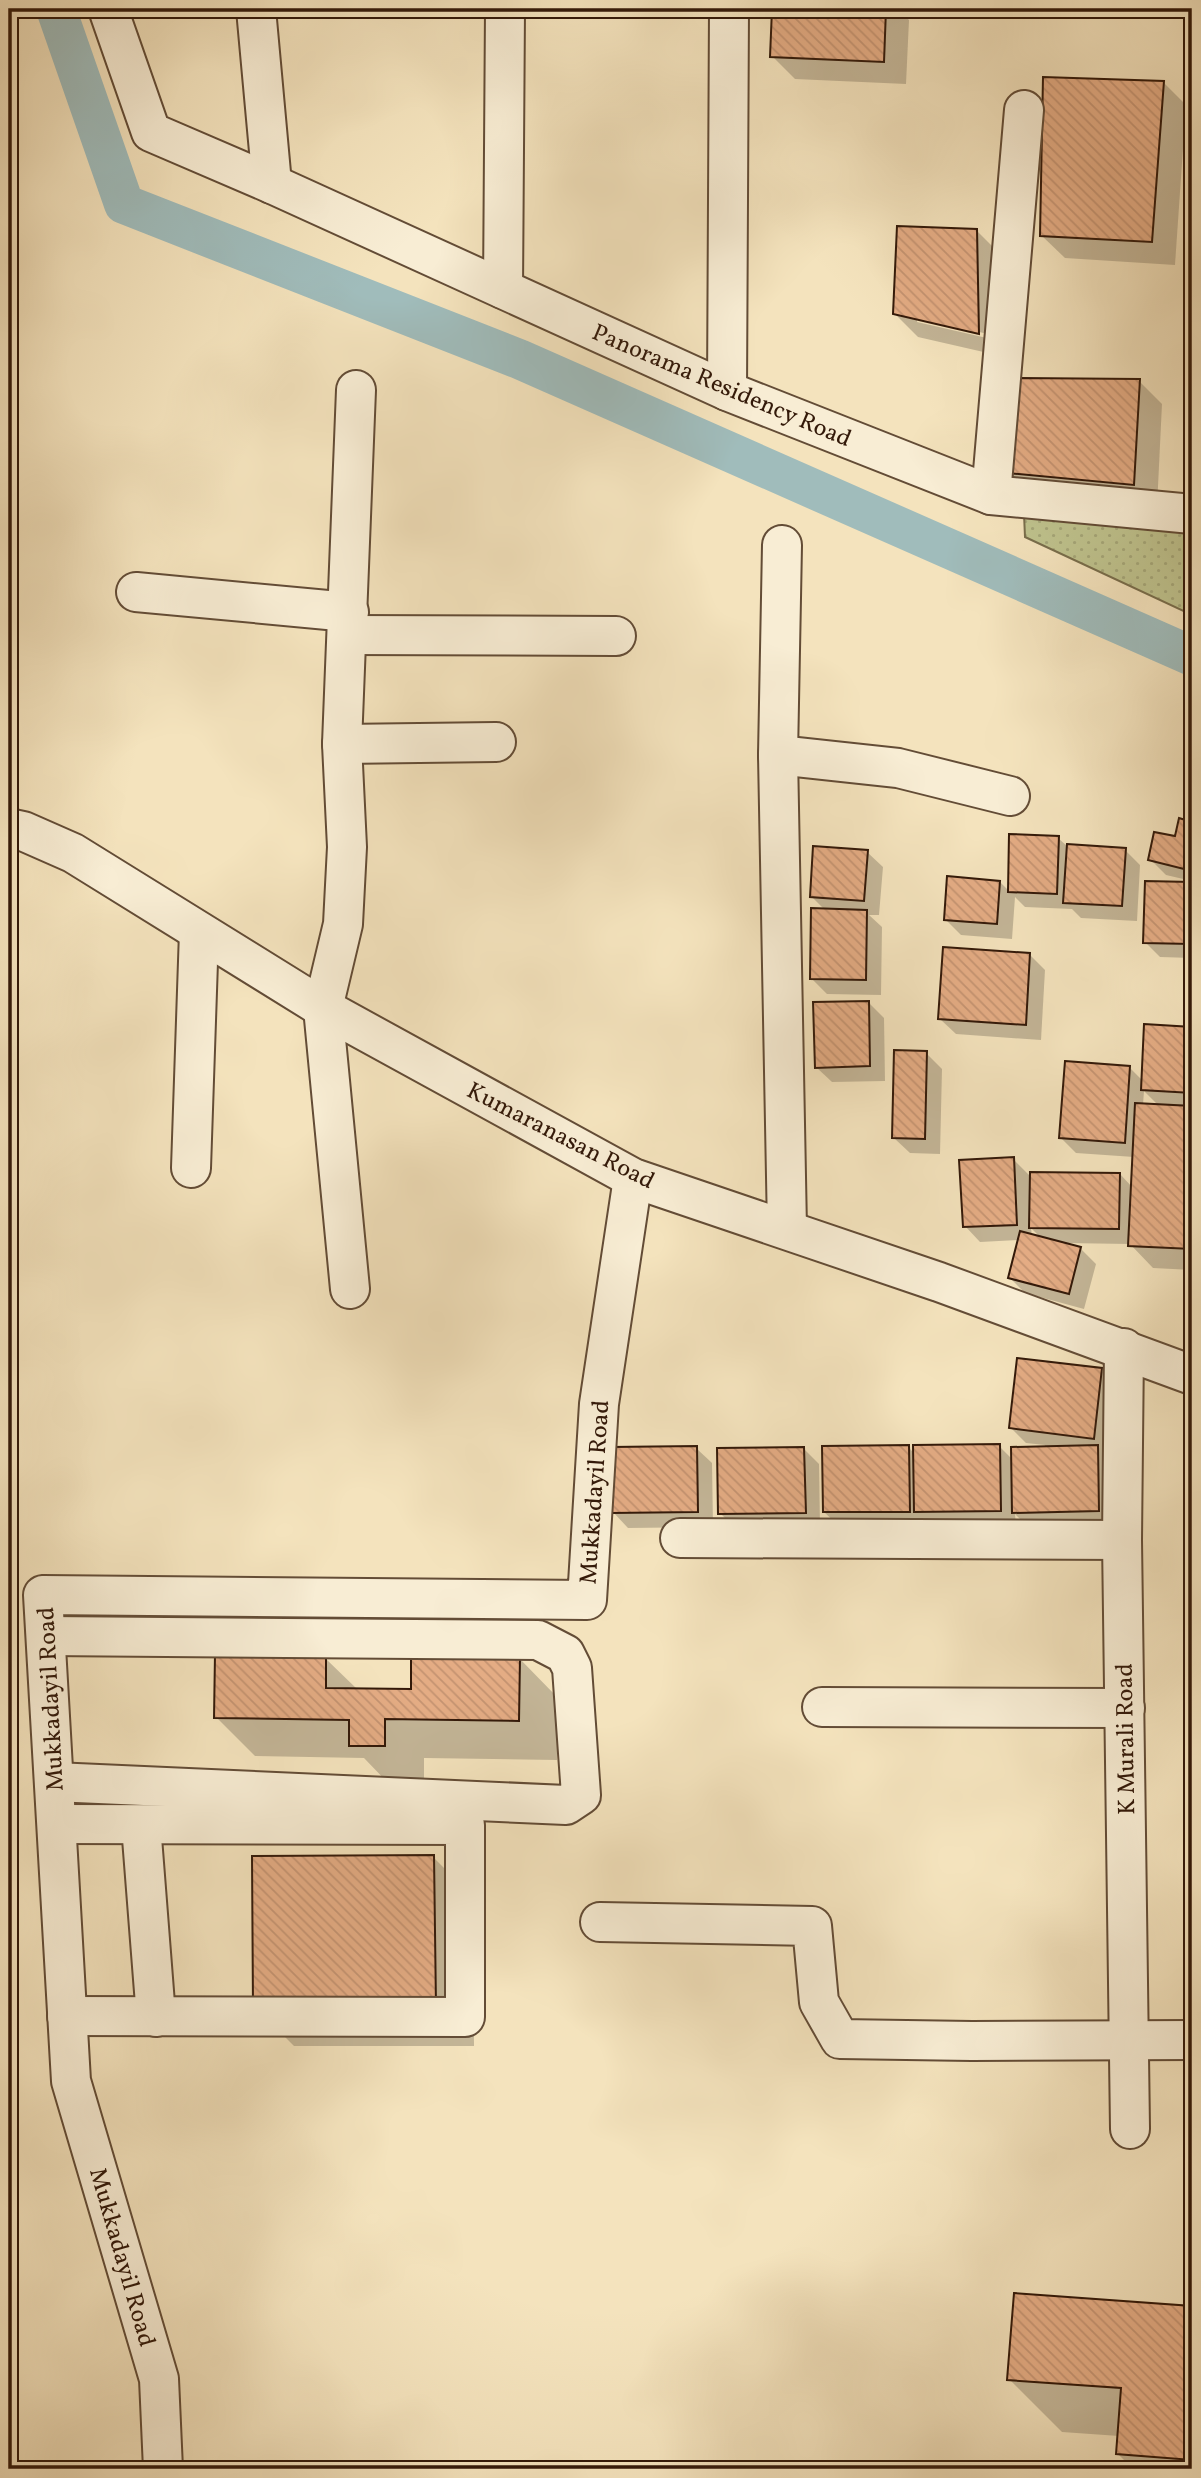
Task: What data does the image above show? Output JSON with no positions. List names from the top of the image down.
{
  "streets": {
    "street": [
      "Panorama Residency Road",
      "Kumaranasan Road",
      "Mukkadayil Road",
      "K Murali Road"
    ]
  },
  "crossings": [
    ["Kumaranasan Road", "Mukkadayil Road"],
    ["Kumaranasan Road", "K Murali Road"]
  ]
}
